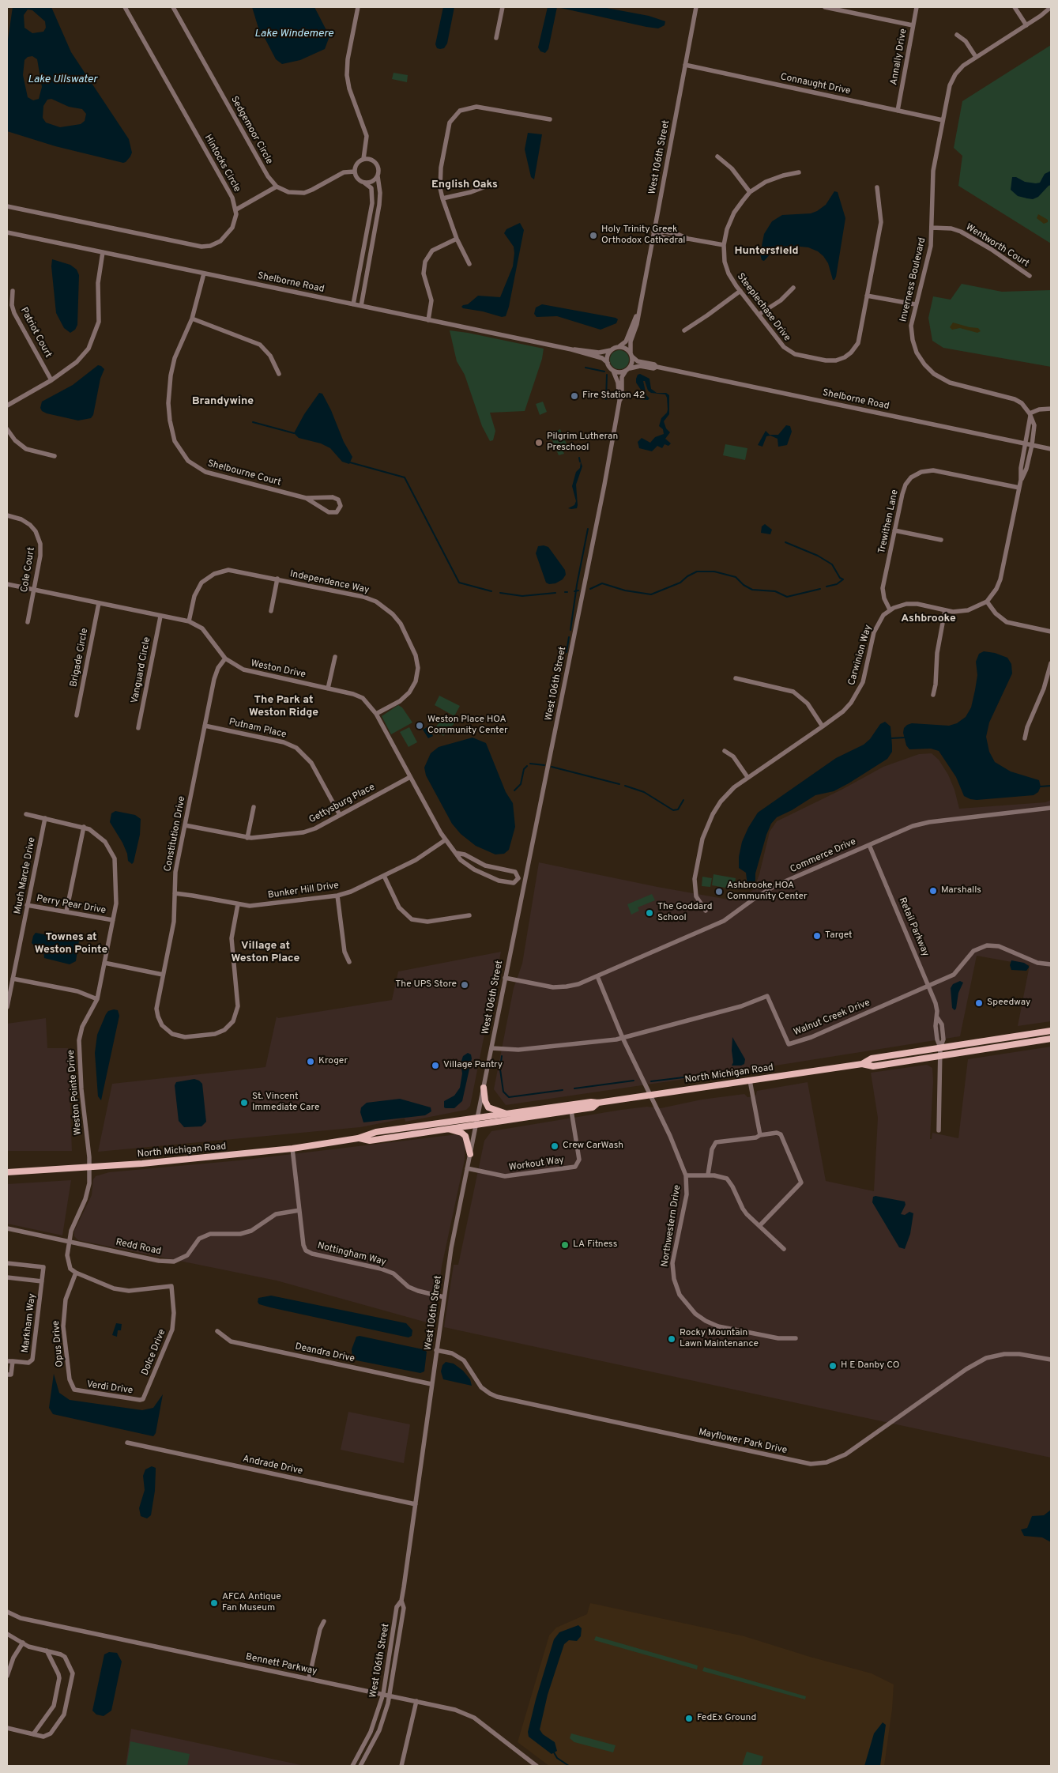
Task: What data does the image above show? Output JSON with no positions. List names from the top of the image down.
{
  "streets": {
    "main road": ["North Michigan Road"],
    "street": [
      "Annally Drive",
      "Connaught Drive",
      "Sedgemoor Circle",
      "West 106th Street",
      "Hintocks Circle",
      "Wentworth Court",
      "Inverness Boulevard",
      "Shelborne Road",
      "Steeplechase Drive",
      "Patriot Court",
      "Shelbourne Court",
      "Trewithen Lane",
      "Cole Court",
      "Independence Way",
      "Carwinion Way",
      "Brigade Circle",
      "Weston Drive",
      "Vanguard Circle",
      "Putnam Place",
      "Gettysburg Place",
      "Constitution Drive",
      "Commerce Drive",
      "Much Marcle Drive",
      "Bunker Hill Drive",
      "Perry Pear Drive",
      "Retail Parkway",
      "Walnut Creek Drive",
      "Weston Pointe Drive",
      "Workout Way",
      "Northwestern Drive",
      "Redd Road",
      "Nottingham Way",
      "Markham Way",
      "Opus Drive",
      "Dolce Drive",
      "Deandra Drive",
      "Verdi Drive",
      "Mayflower Park Drive",
      "Andrade Drive",
      "Bennett Parkway"
    ]
  },
  "crossings": [
    ["Annally Drive", "Connaught Drive"],
    ["Connaught Drive", "West 106th Street"],
    ["Connaught Drive", "Inverness Boulevard"],
    ["West 106th Street", "Shelborne Road"],
    ["West 106th Street", "Weston Drive"],
    ["West 106th Street", "Commerce Drive"],
    ["West 106th Street", "Walnut Creek Drive"],
    ["West 106th Street", "North Michigan Road"],
    ["West 106th Street", "Workout Way"],
    ["West 106th Street", "Nottingham Way"],
    ["West 106th Street", "Deandra Drive"],
    ["West 106th Street", "Mayflower Park Drive"],
    ["West 106th Street", "Andrade Drive"],
    ["West 106th Street", "Bennett Parkway"],
    ["Wentworth Court", "Inverness Boulevard"],
    ["Shelborne Road", "Shelbourne Court"],
    ["Trewithen Lane", "Carwinion Way"],
    ["Cole Court", "Weston Drive"],
    ["Independence Way", "Weston Drive"],
    ["Brigade Circle", "Weston Drive"],
    ["Weston Drive", "Vanguard Circle"],
    ["Weston Drive", "Gettysburg Place"],
    ["Weston Drive", "Constitution Drive"],
    ["Weston Drive", "Bunker Hill Drive"],
    ["Putnam Place", "Gettysburg Place"],
    ["Putnam Place", "Constitution Drive"],
    ["Gettysburg Place", "Constitution Drive"],
    ["Constitution Drive", "Bunker Hill Drive"],
    ["Commerce Drive", "Retail Parkway"],
    ["Commerce Drive", "Northwestern Drive"],
    ["Much Marcle Drive", "Perry Pear Drive"],
    ["Much Marcle Drive", "Weston Pointe Drive"],
    ["Perry Pear Drive", "Weston Pointe Drive"],
    ["Retail Parkway", "Walnut Creek Drive"],
    ["Retail Parkway", "North Michigan Road"],
    ["Walnut Creek Drive", "Northwestern Drive"],
    ["North Michigan Road", "Weston Pointe Drive"],
    ["North Michigan Road", "Workout Way"],
    ["North Michigan Road", "Northwestern Drive"],
    ["North Michigan Road", "Nottingham Way"],
    ["Weston Pointe Drive", "Redd Road"],
    ["Weston Pointe Drive", "Opus Drive"],
    ["Weston Pointe Drive", "Dolce Drive"],
    ["Redd Road", "Nottingham Way"],
    ["Opus Drive", "Dolce Drive"],
    ["Opus Drive", "Verdi Drive"],
    ["Dolce Drive", "Verdi Drive"]
  ],
  "districts": [
    "English Oaks",
    "Huntersfield",
    "Brandywine",
    "Ashbrooke",
    "The Park at Weston Ridge",
    "Townes at Weston Pointe",
    "Village at Weston Place"
  ],
  "water": ["Lake Windemere", "Lake Ullswater"],
  "places": [
    "Holy Trinity Greek Orthodox Cathedral",
    "Fire Station 42",
    "Pilgrim Lutheran Preschool",
    "Weston Place HOA Community Center",
    "Marshalls",
    "Ashbrooke HOA Community Center",
    "The Goddard School",
    "Target",
    "The UPS Store",
    "Speedway",
    "Kroger",
    "Village Pantry",
    "St. Vincent Immediate Care",
    "Crew CarWash",
    "LA Fitness",
    "Rocky Mountain Lawn Maintenance",
    "H E Danby CO",
    "AFCA Antique Fan Museum",
    "FedEx Ground"
  ]
}
